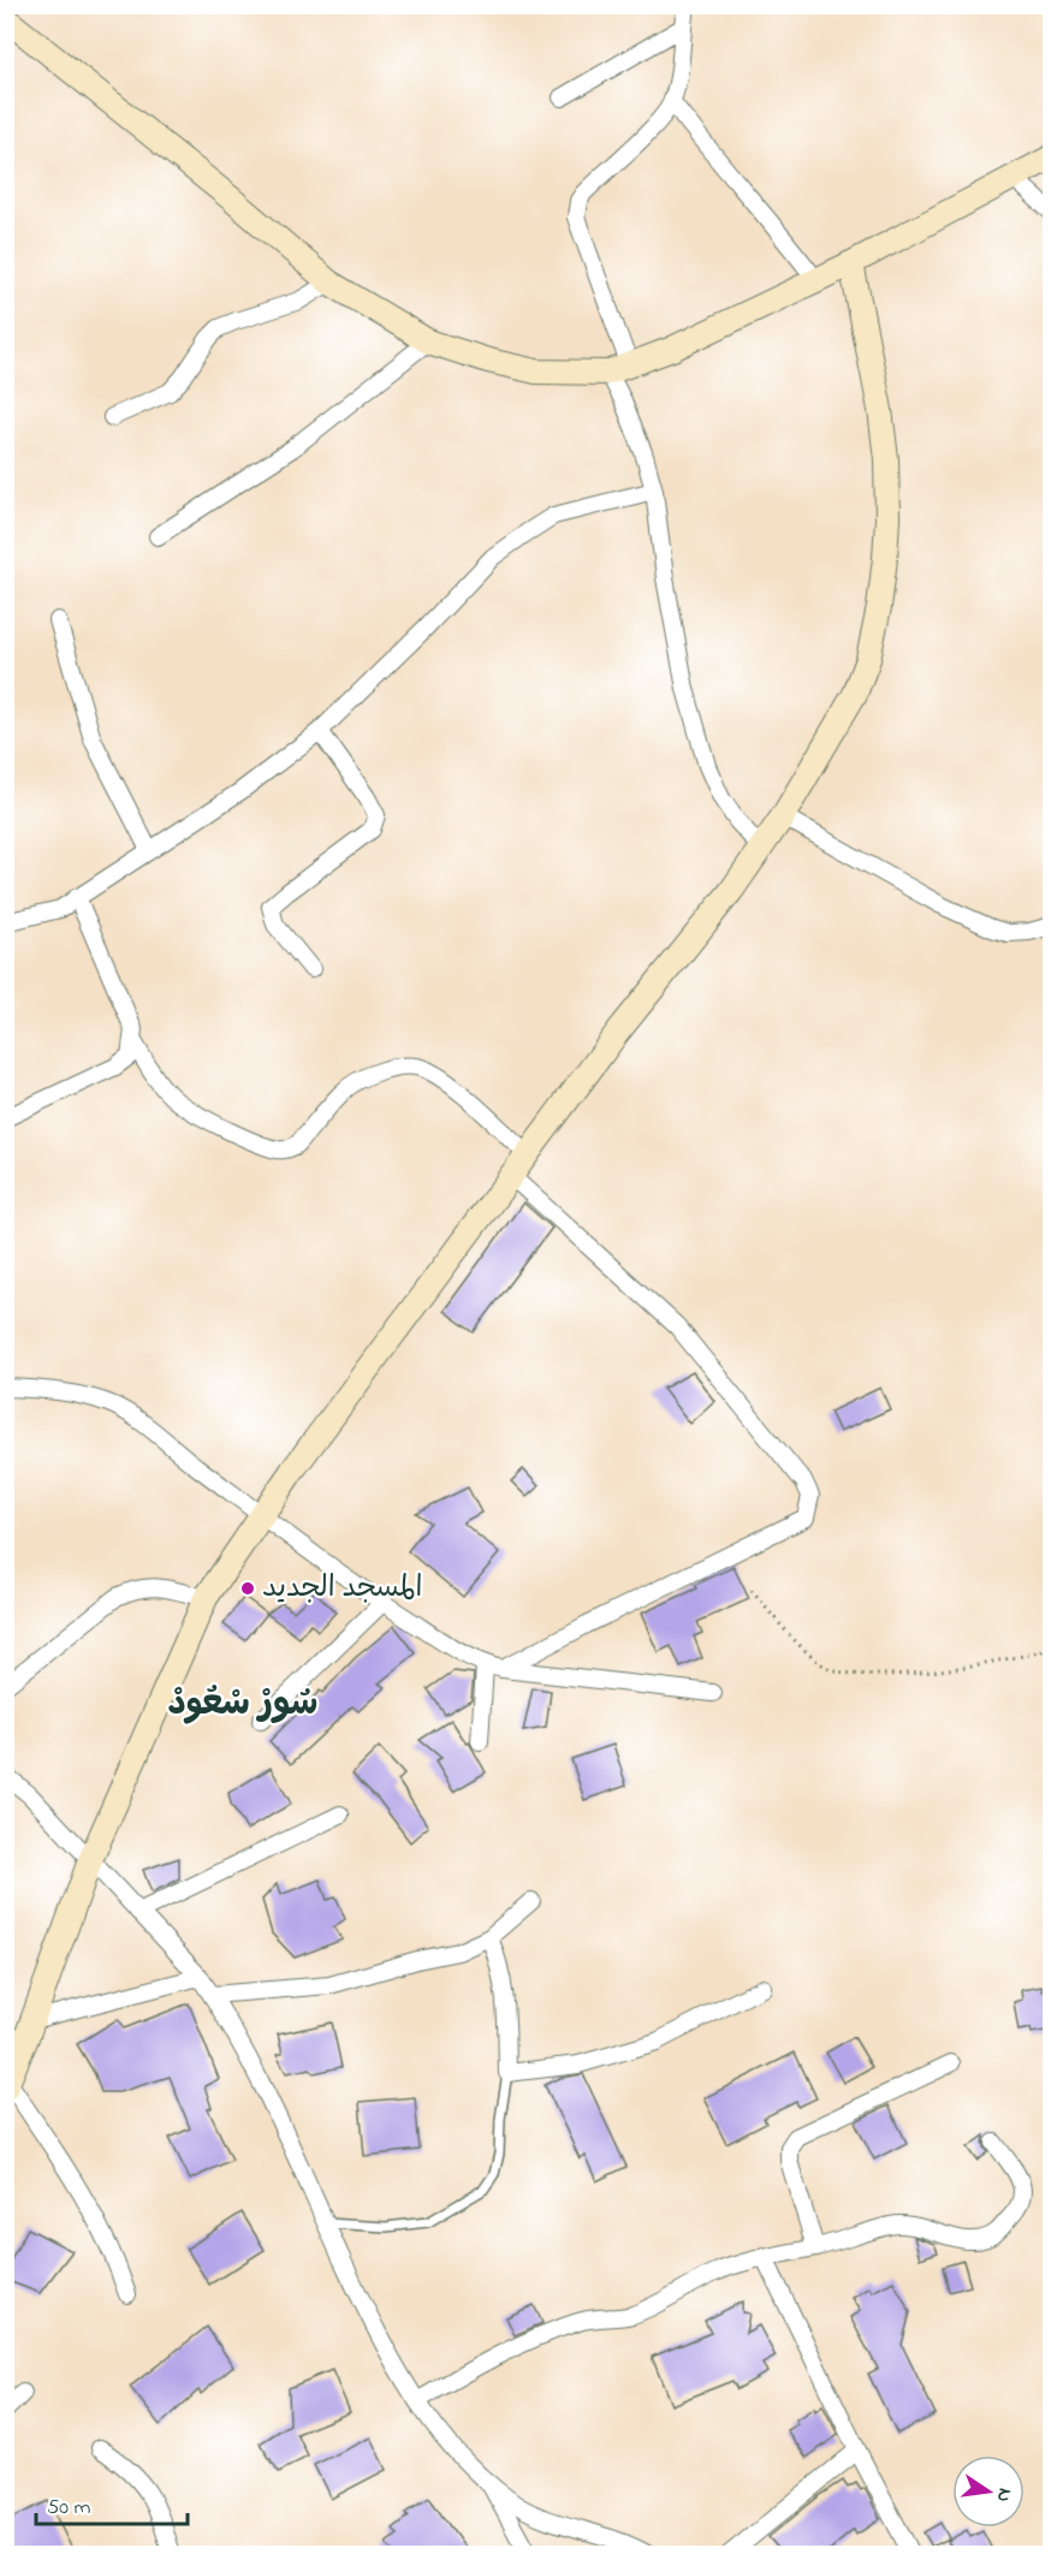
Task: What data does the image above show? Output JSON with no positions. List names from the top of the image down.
{
  "districts": ["سُورْ سْعُودْ"],
  "places": ["المسجد الجديد"],
  "scale_bar": "50 m",
  "north": "right"
}
